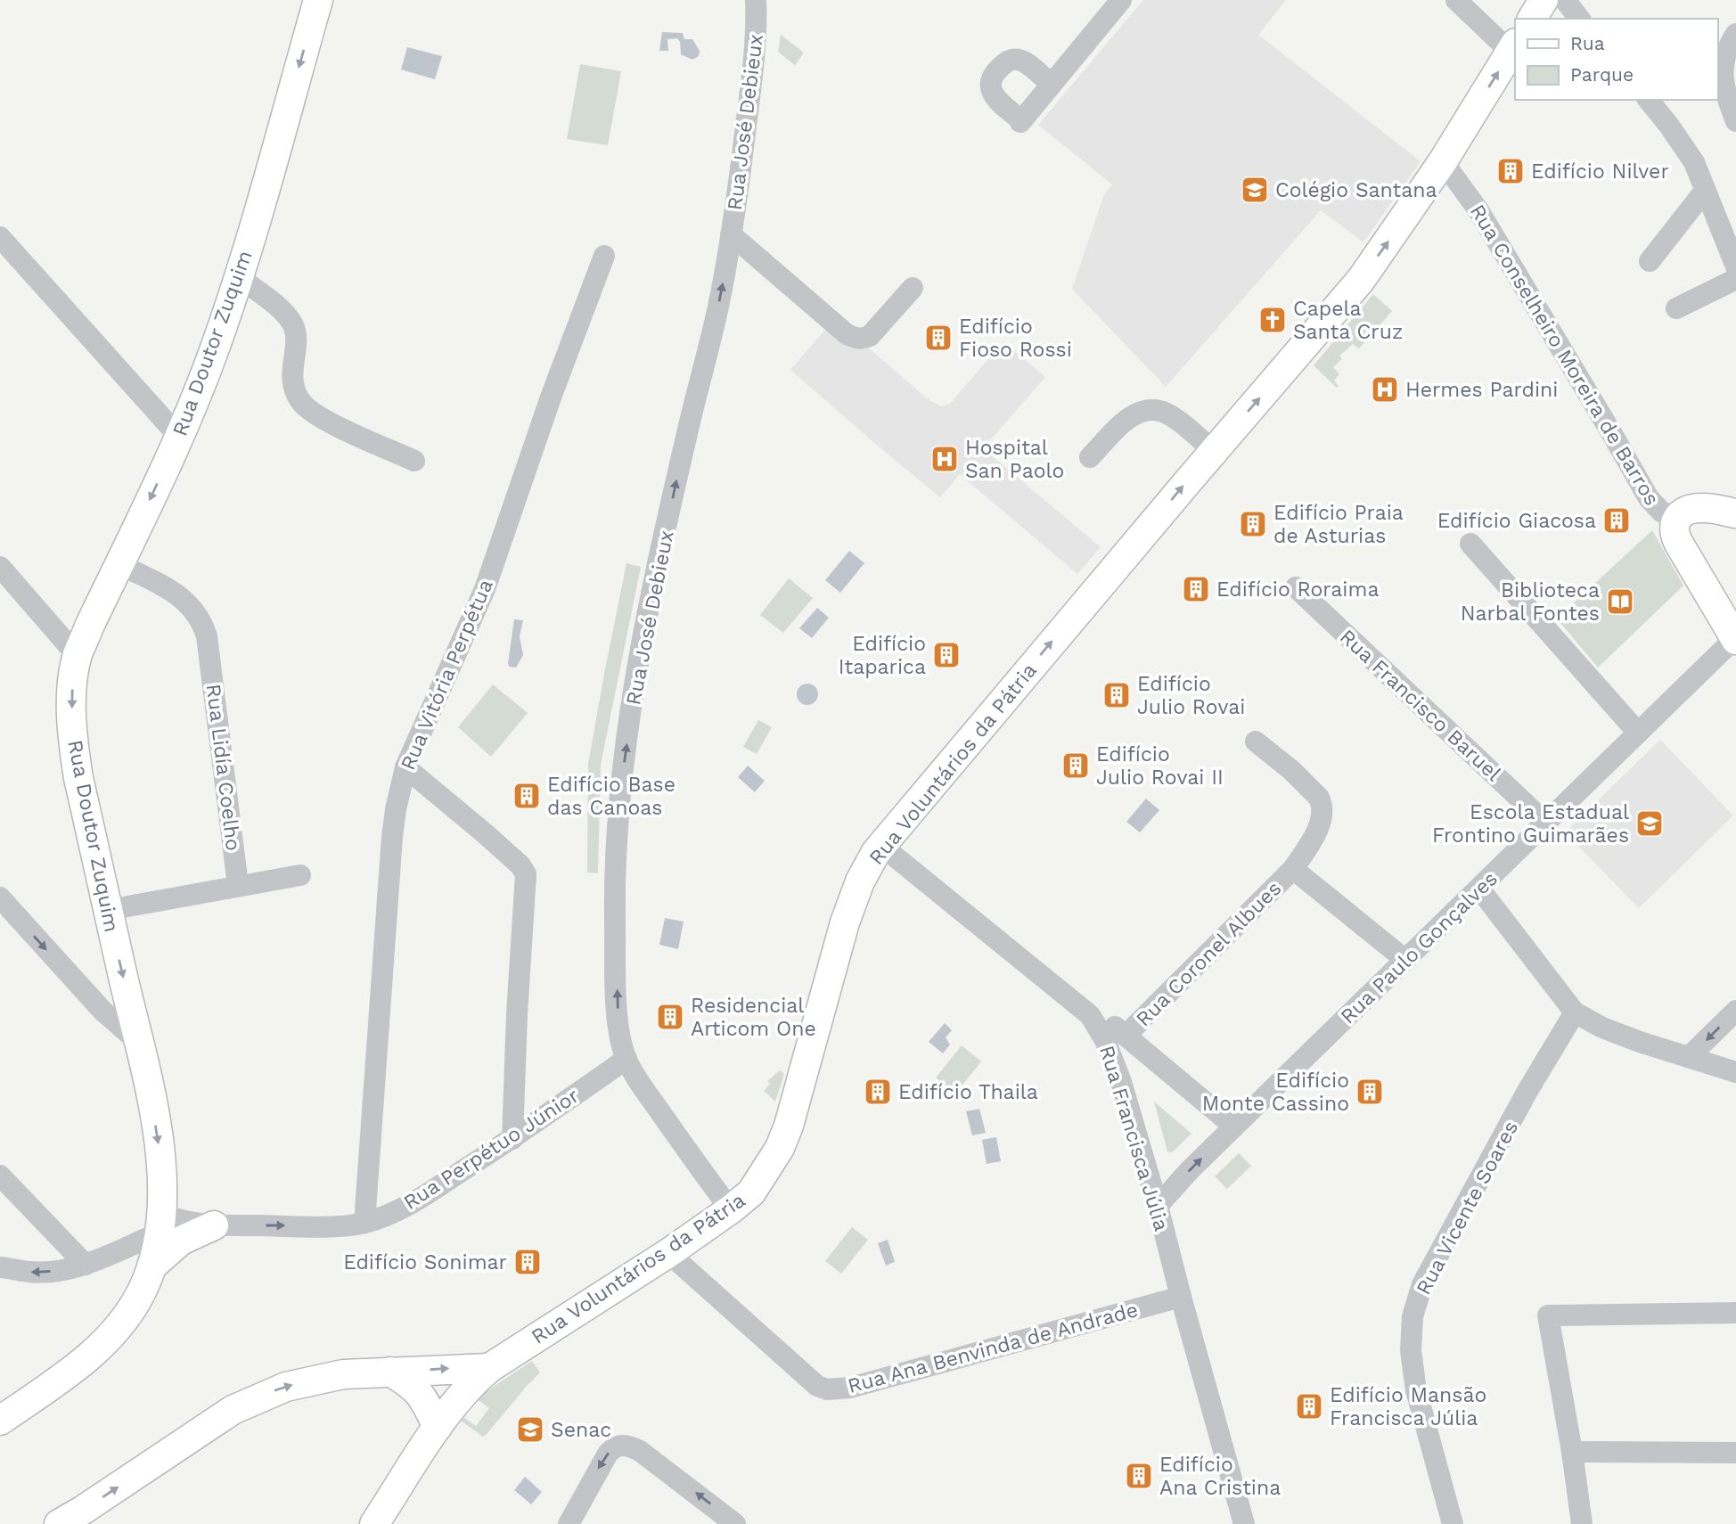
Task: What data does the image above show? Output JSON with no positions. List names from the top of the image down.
{
  "streets": {
    "main road": ["Rua Doutor Zuquim", "Rua Conselheiro Moreira de Barros", "Rua Voluntários da Pátria"],
    "street": [
      "Rua José Debieux",
      "Rua Vitória Perpétua",
      "Rua Francisco Baruel",
      "Rua Lidía Coelho",
      "Rua Paulo Gonçalves",
      "Rua Coronel Albues",
      "Rua Francisca Júlia",
      "Rua Perpétuo Júnior",
      "Rua Vicente Soares",
      "Rua Ana Benvinda de Andrade"
    ]
  },
  "crossings": [
    ["Rua José Debieux", "Rua Voluntários da Pátria"],
    ["Rua José Debieux", "Rua Perpétuo Júnior"],
    ["Rua Doutor Zuquim", "Rua Lidía Coelho"],
    ["Rua Doutor Zuquim", "Rua Perpétuo Júnior"],
    ["Rua Conselheiro Moreira de Barros", "Rua Voluntários da Pátria"],
    ["Rua Conselheiro Moreira de Barros", "Rua Paulo Gonçalves"],
    ["Rua Vitória Perpétua", "Rua Perpétuo Júnior"],
    ["Rua Francisco Baruel", "Rua Paulo Gonçalves"],
    ["Rua Voluntários da Pátria", "Rua Francisca Júlia"],
    ["Rua Voluntários da Pátria", "Rua Ana Benvinda de Andrade"],
    ["Rua Paulo Gonçalves", "Rua Coronel Albues"],
    ["Rua Paulo Gonçalves", "Rua Francisca Júlia"],
    ["Rua Francisca Júlia", "Rua Ana Benvinda de Andrade"]
  ],
  "one_way": ["Rua José Debieux", "Rua Doutor Zuquim", "Rua Voluntários da Pátria"],
  "places": {
    "building": [
      "Edifício Nilver",
      "Edifício Fioso Rossi",
      "Edifício Giacosa",
      "Edifício Praia de Asturias",
      "Edifício Roraima",
      "Edifício Itaparica",
      "Edifício Julio Rovai",
      "Edifício Julio Rovai II",
      "Edifício Base das Canoas",
      "Residencial Articom One",
      "Edifício Thaila",
      "Edifício Monte Cassino",
      "Edifício Sonimar",
      "Edifício Mansão Francisca Júlia",
      "Edifício Ana Cristina"
    ],
    "school or university": ["Colégio Santana", "Escola Estadual Frontino Guimarães", "Senac"],
    "church": ["Capela Santa Cruz"],
    "hospital": ["Hermes Pardini", "Hospital San Paolo"],
    "library": ["Biblioteca Narbal Fontes"]
  },
  "legend": ["Rua", "Parque"]
}
